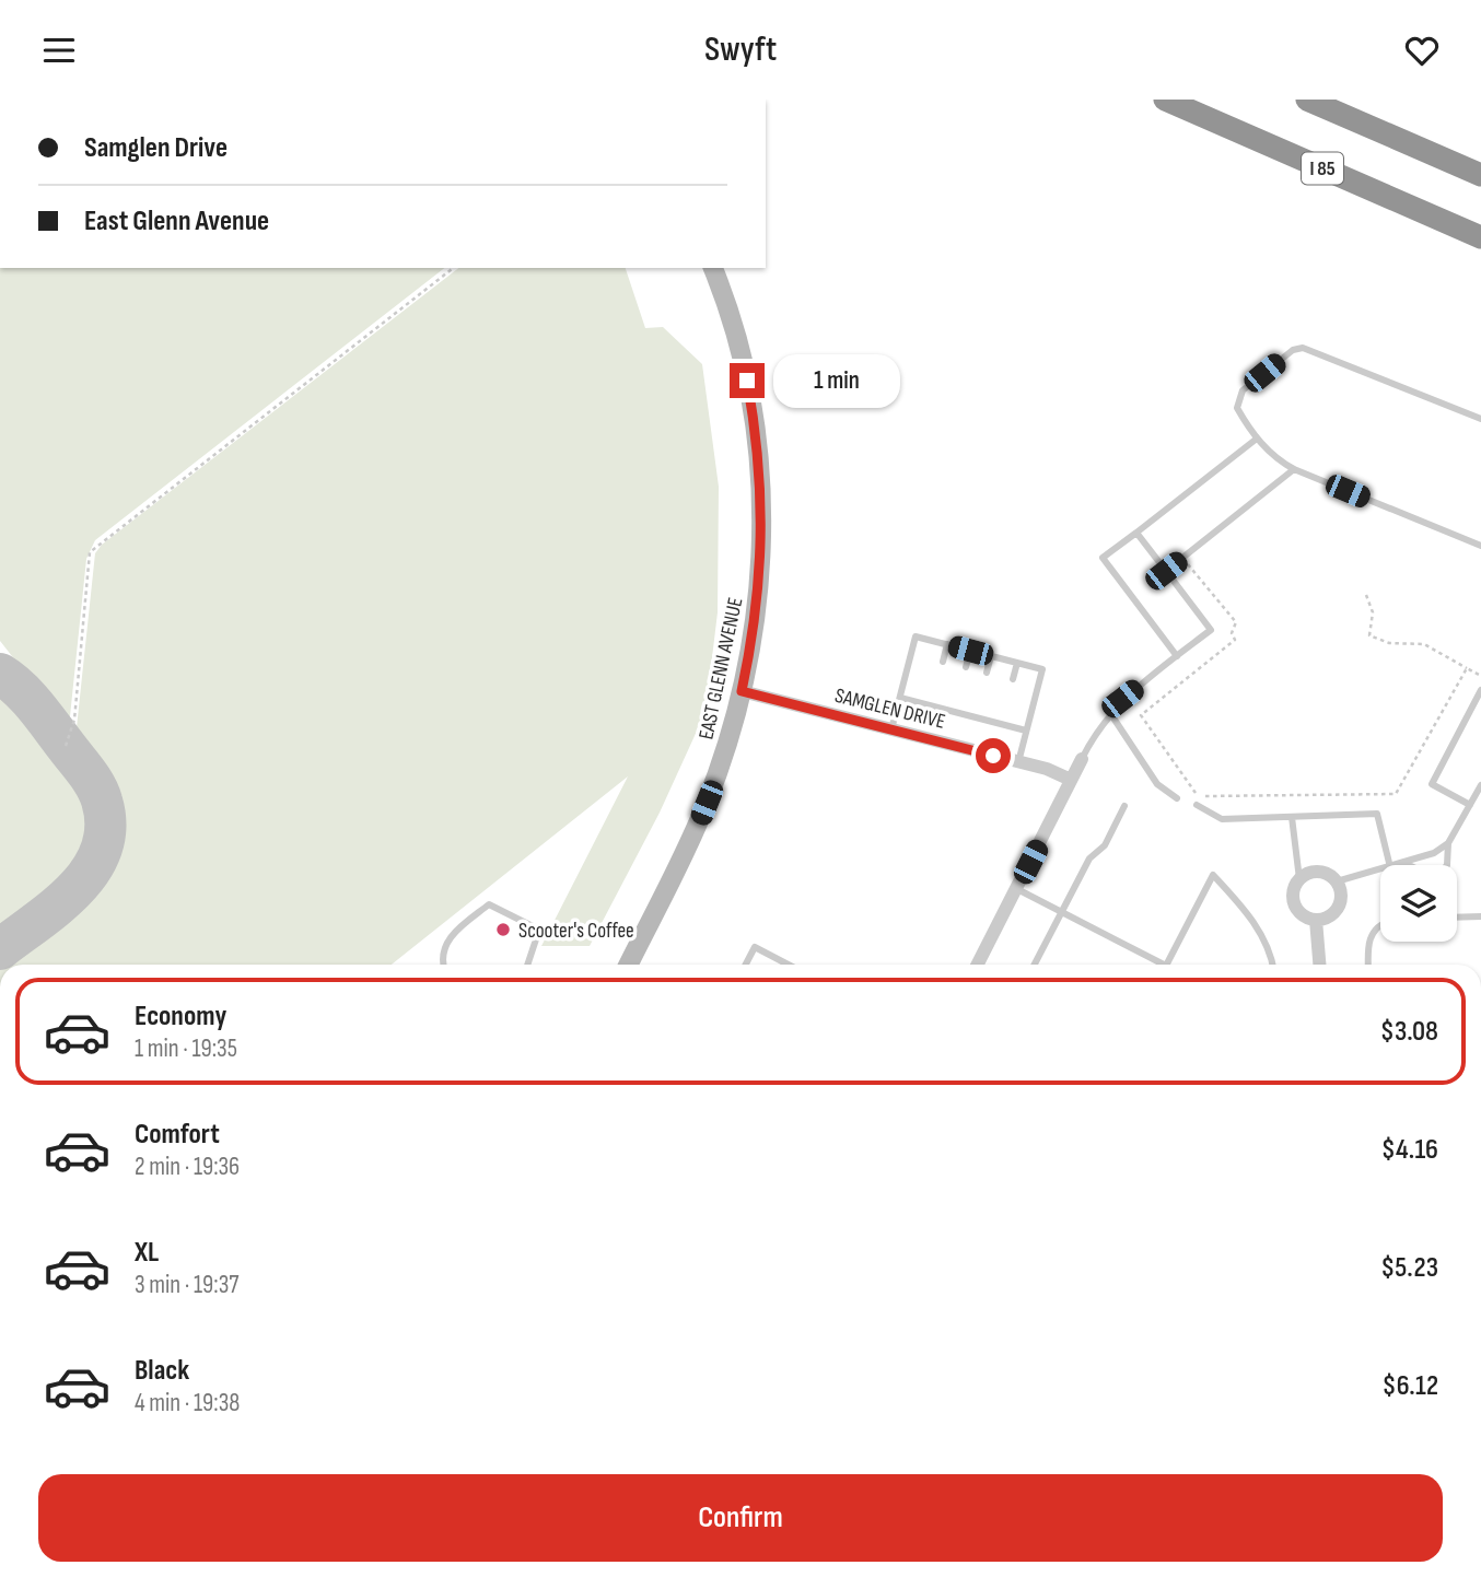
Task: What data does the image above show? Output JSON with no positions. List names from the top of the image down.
{
  "streets": {
    "highway": ["I 85"],
    "main road": ["EAST GLENN AVENUE"],
    "street": ["SAMGLEN DRIVE"]
  },
  "crossings": [
    ["EAST GLENN AVENUE", "SAMGLEN DRIVE"]
  ],
  "places": ["Scooter's Coffee"],
  "page": {
    "header": "Swyft",
    "banner": ["Samglen Drive", "East Glenn Avenue"],
    "bubble": "1 min",
    "list": [
      {
        "name": "Economy",
        "note": "1 min · 19:35",
        "value": "$3.08"
      },
      {
        "name": "Comfort",
        "note": "2 min · 19:36",
        "value": "$4.16"
      },
      {
        "name": "XL",
        "note": "3 min · 19:37",
        "value": "$5.23"
      },
      {
        "name": "Black",
        "note": "4 min · 19:38",
        "value": "$6.12"
      }
    ],
    "buttons": "Confirm"
  }
}
